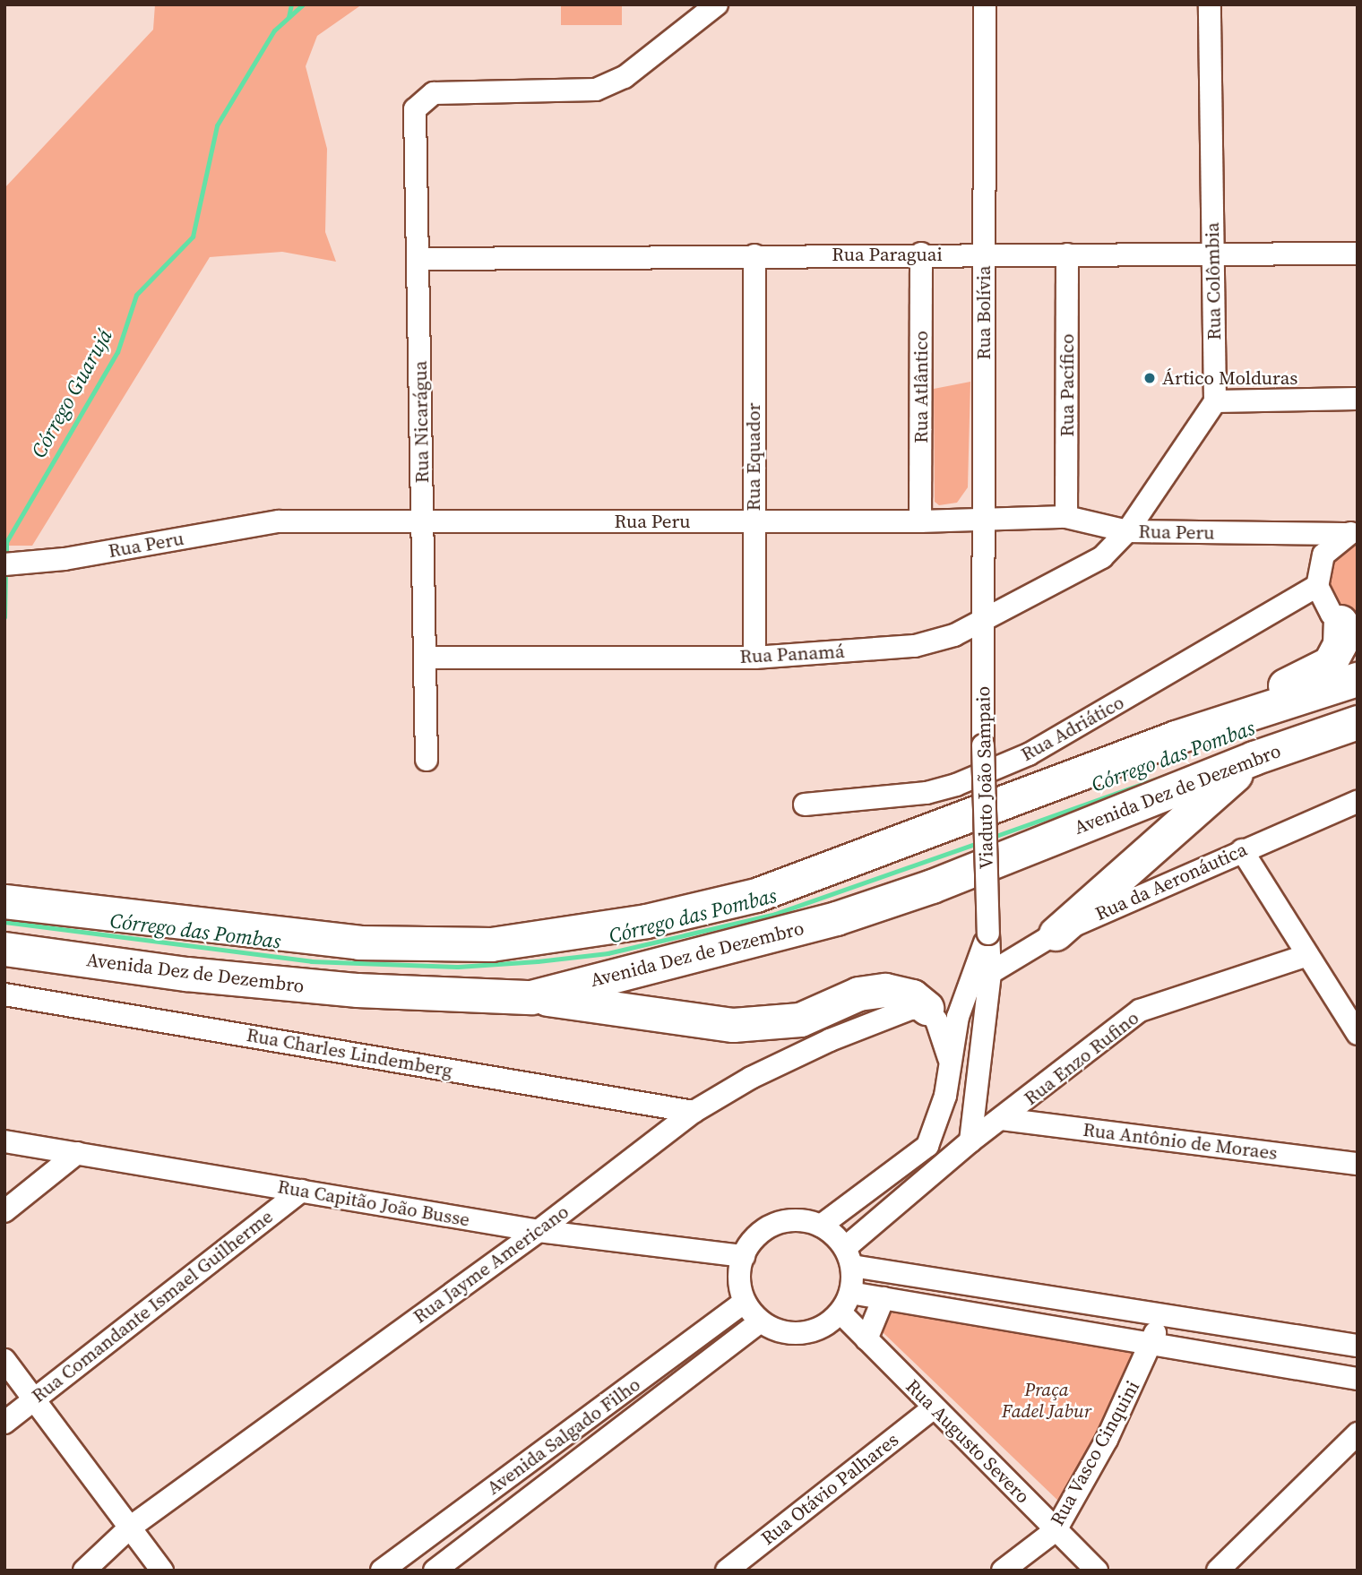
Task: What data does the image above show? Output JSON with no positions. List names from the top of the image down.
{
  "streets": {
    "highway": ["Avenida Dez de Dezembro"],
    "street": [
      "Rua Paraguai",
      "Rua Colômbia",
      "Rua Bolívia",
      "Rua Pacífico",
      "Rua Atlântico",
      "Rua Nicarágua",
      "Rua Equador",
      "Rua Peru",
      "Rua Panamá",
      "Rua Adriático",
      "Viaduto João Sampaio",
      "Rua da Aeronáutica",
      "Rua Charles Lindemberg",
      "Rua Enzo Rufino",
      "Rua Antônio de Moraes",
      "Rua Capitão João Busse",
      "Rua Jayme Americano",
      "Rua Comandante Ismael Guilherme",
      "Avenida Salgado Filho",
      "Rua Augusto Severo",
      "Rua Vasco Cinquini",
      "Rua Otávio Palhares"
    ]
  },
  "crossings": [
    ["Rua Paraguai", "Rua Colômbia"],
    ["Rua Paraguai", "Rua Bolívia"],
    ["Rua Paraguai", "Rua Pacífico"],
    ["Rua Paraguai", "Rua Atlântico"],
    ["Rua Paraguai", "Rua Nicarágua"],
    ["Rua Paraguai", "Rua Equador"],
    ["Rua Bolívia", "Rua Peru"],
    ["Rua Bolívia", "Rua Panamá"],
    ["Rua Bolívia", "Viaduto João Sampaio"],
    ["Rua Pacífico", "Rua Peru"],
    ["Rua Atlântico", "Rua Peru"],
    ["Rua Nicarágua", "Rua Peru"],
    ["Rua Nicarágua", "Rua Panamá"],
    ["Rua Equador", "Rua Peru"],
    ["Rua Equador", "Rua Panamá"],
    ["Rua Peru", "Rua Panamá"],
    ["Rua Panamá", "Viaduto João Sampaio"],
    ["Viaduto João Sampaio", "Rua da Aeronáutica"],
    ["Viaduto João Sampaio", "Rua Enzo Rufino"],
    ["Viaduto João Sampaio", "Rua Capitão João Busse"],
    ["Viaduto João Sampaio", "Avenida Salgado Filho"],
    ["Viaduto João Sampaio", "Rua Augusto Severo"],
    ["Rua Charles Lindemberg", "Rua Jayme Americano"],
    ["Rua Enzo Rufino", "Rua Antônio de Moraes"],
    ["Rua Enzo Rufino", "Rua Capitão João Busse"],
    ["Rua Enzo Rufino", "Avenida Salgado Filho"],
    ["Rua Enzo Rufino", "Rua Augusto Severo"],
    ["Rua Capitão João Busse", "Rua Jayme Americano"],
    ["Rua Capitão João Busse", "Rua Comandante Ismael Guilherme"],
    ["Rua Capitão João Busse", "Avenida Salgado Filho"],
    ["Rua Capitão João Busse", "Rua Augusto Severo"],
    ["Avenida Salgado Filho", "Rua Augusto Severo"],
    ["Rua Augusto Severo", "Rua Vasco Cinquini"],
    ["Rua Augusto Severo", "Rua Otávio Palhares"]
  ],
  "water": ["Córrego Guarujá", "Córrego das Pombas"],
  "parks": ["Praça Fadel Jabur"],
  "places": ["Ártico Molduras"]
}
